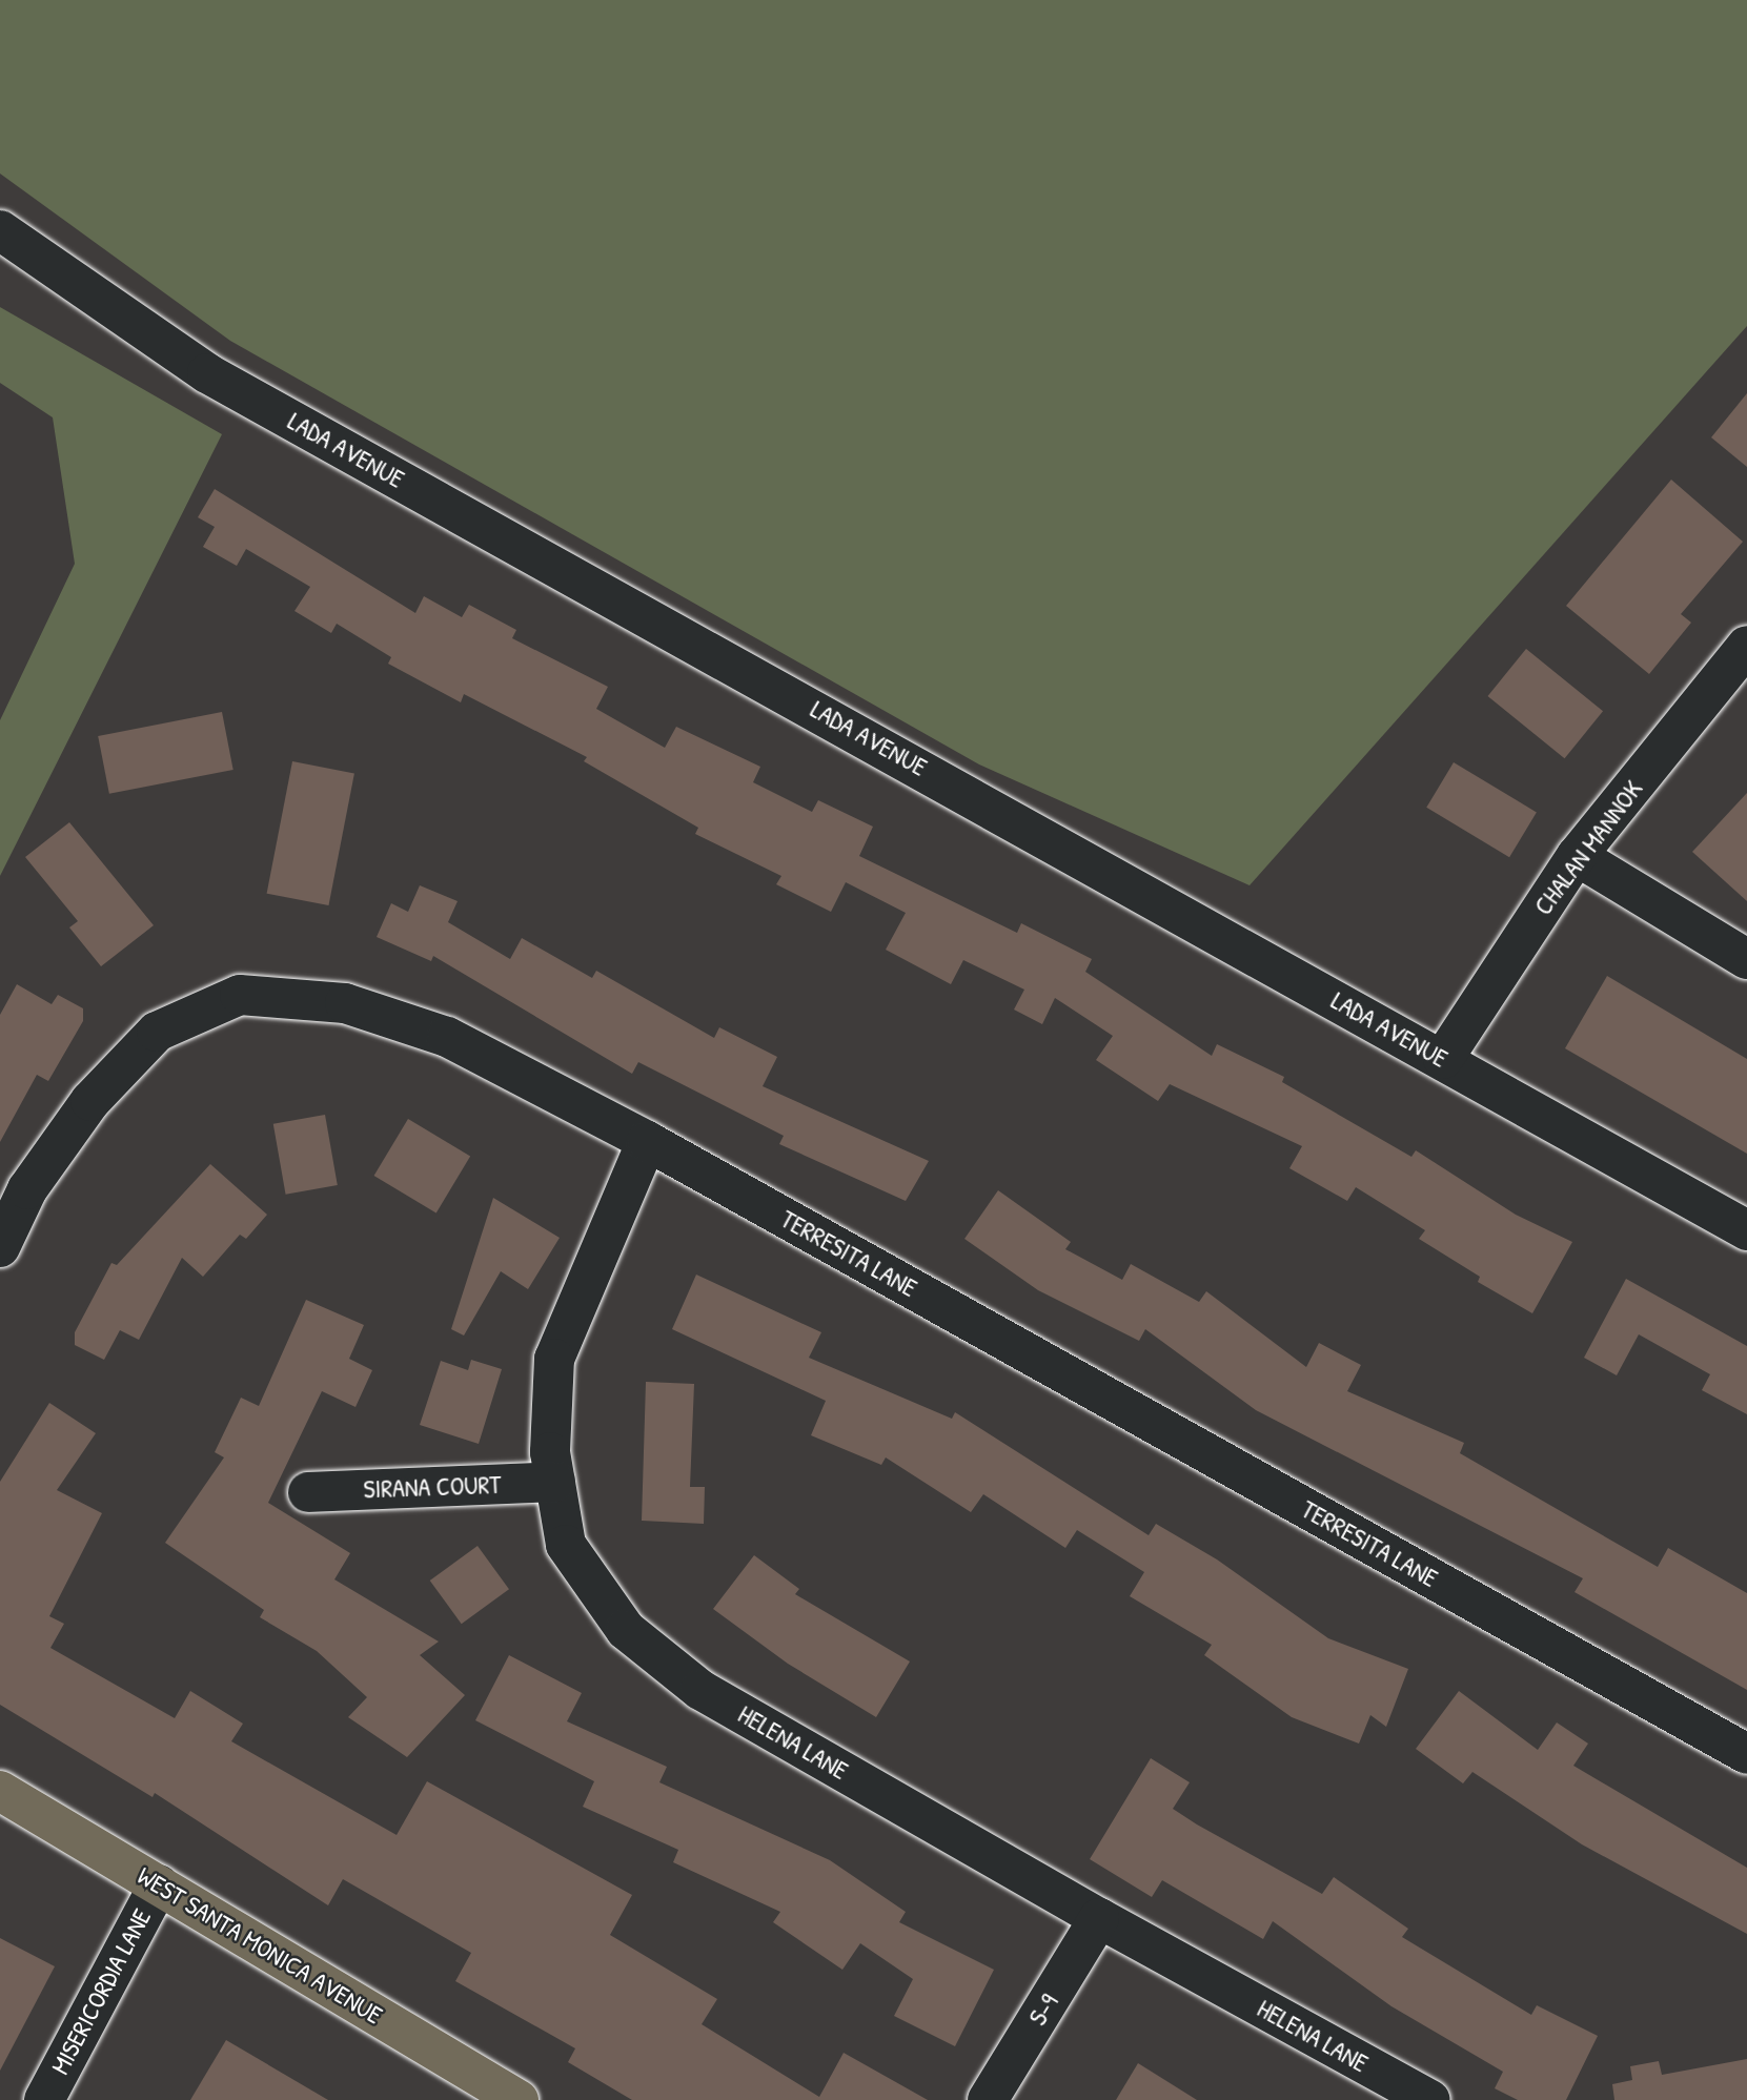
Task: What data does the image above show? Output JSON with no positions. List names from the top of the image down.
{
  "streets": {
    "main road": ["WEST SANTA MONICA AVENUE"],
    "street": [
      "LADA AVENUE",
      "CHALAN MANNOK",
      "TERRESITA LANE",
      "SIRANA COURT",
      "HELENA LANE",
      "MISERICORDIA LANE",
      "S-9"
    ]
  },
  "crossings": [
    ["LADA AVENUE", "CHALAN MANNOK"],
    ["TERRESITA LANE", "HELENA LANE"],
    ["SIRANA COURT", "HELENA LANE"],
    ["HELENA LANE", "S-9"],
    ["WEST SANTA MONICA AVENUE", "MISERICORDIA LANE"]
  ]
}
